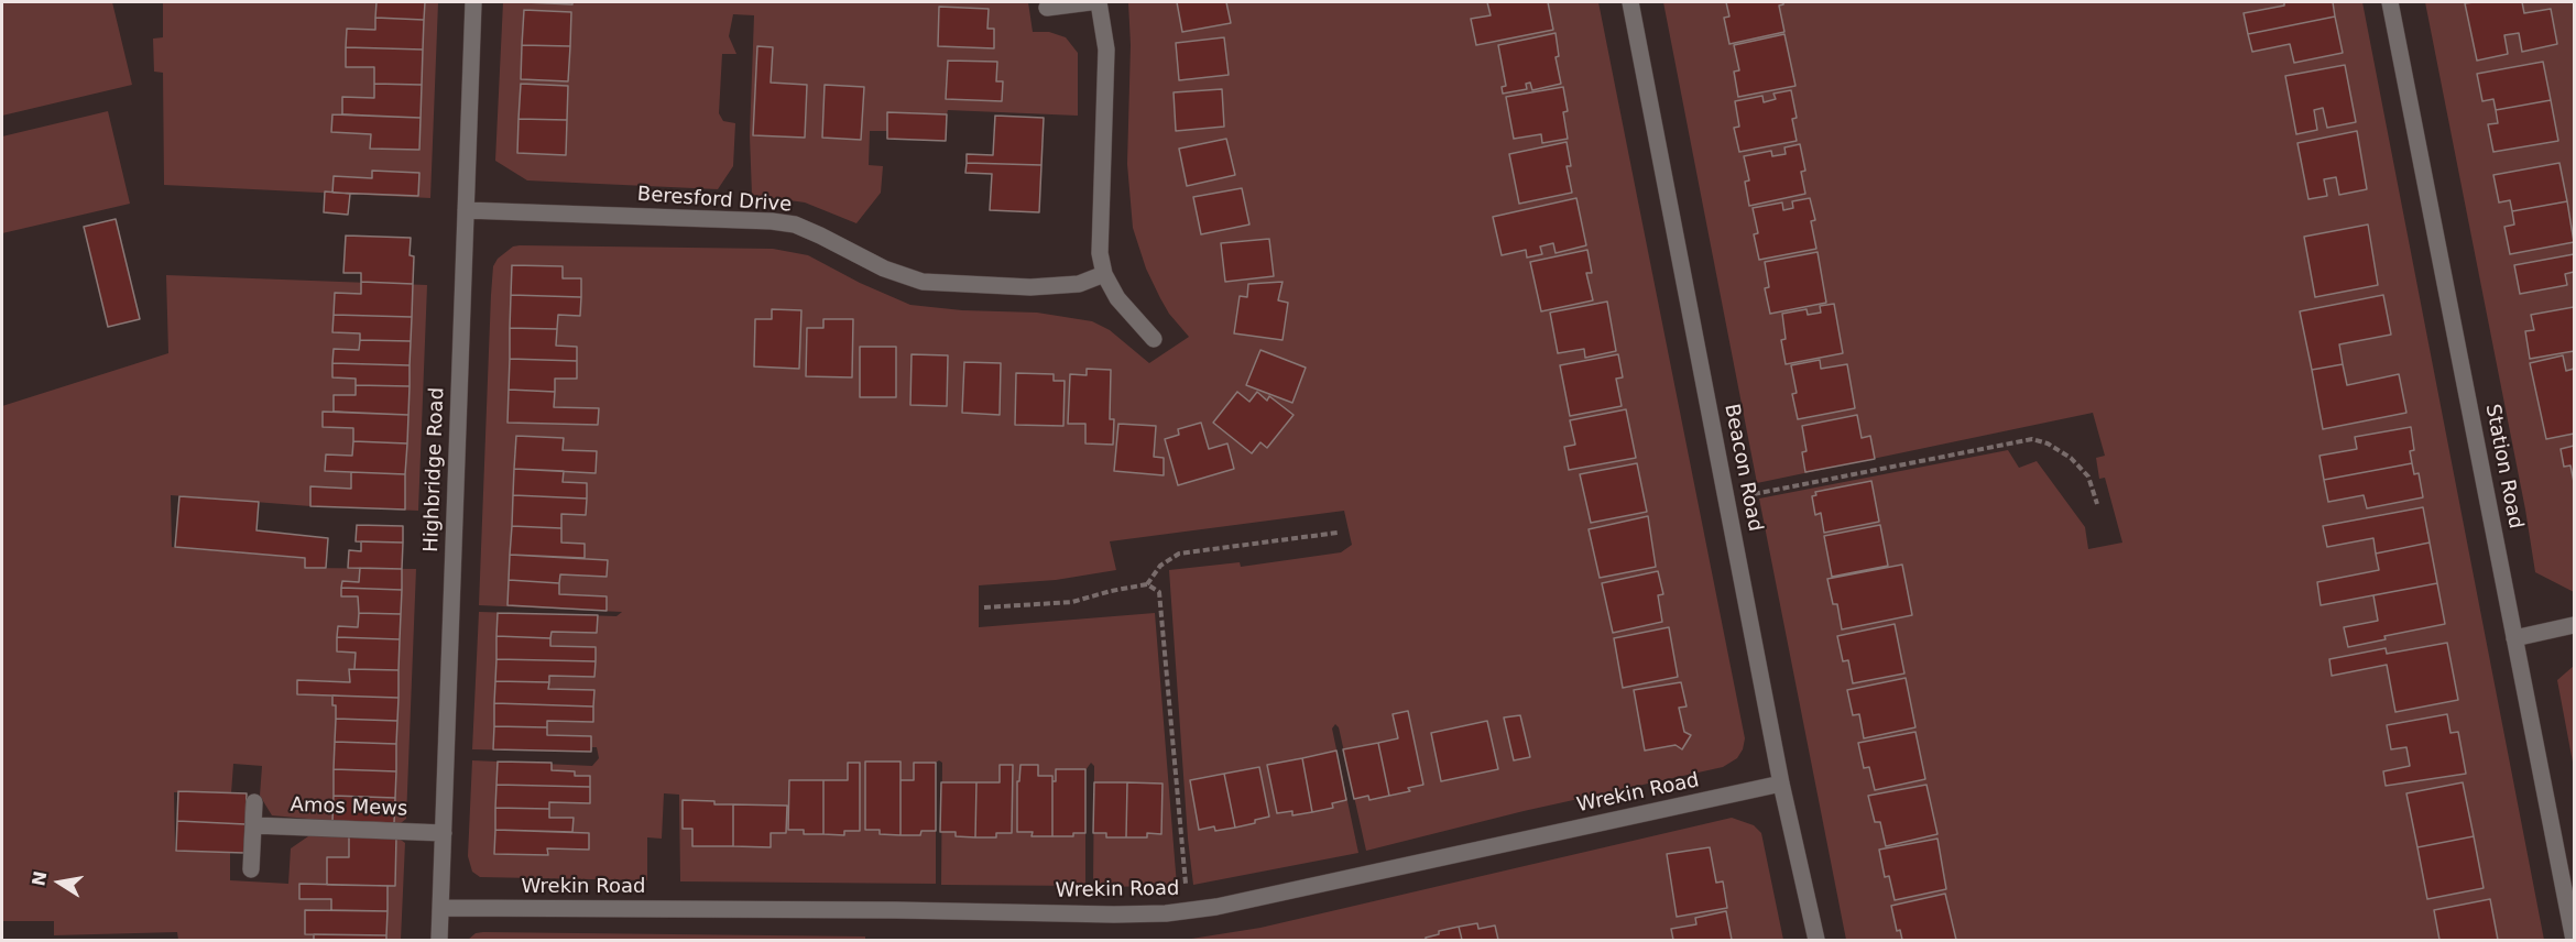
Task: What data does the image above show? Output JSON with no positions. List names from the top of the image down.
{
  "streets": {
    "street": [
      "Beresford Drive",
      "Station Road",
      "Beacon Road",
      "Highbridge Road",
      "Wrekin Road",
      "Amos Mews"
    ]
  },
  "crossings": [
    ["Beresford Drive", "Highbridge Road"],
    ["Beacon Road", "Wrekin Road"],
    ["Highbridge Road", "Wrekin Road"],
    ["Highbridge Road", "Amos Mews"]
  ],
  "north": "left"
}
